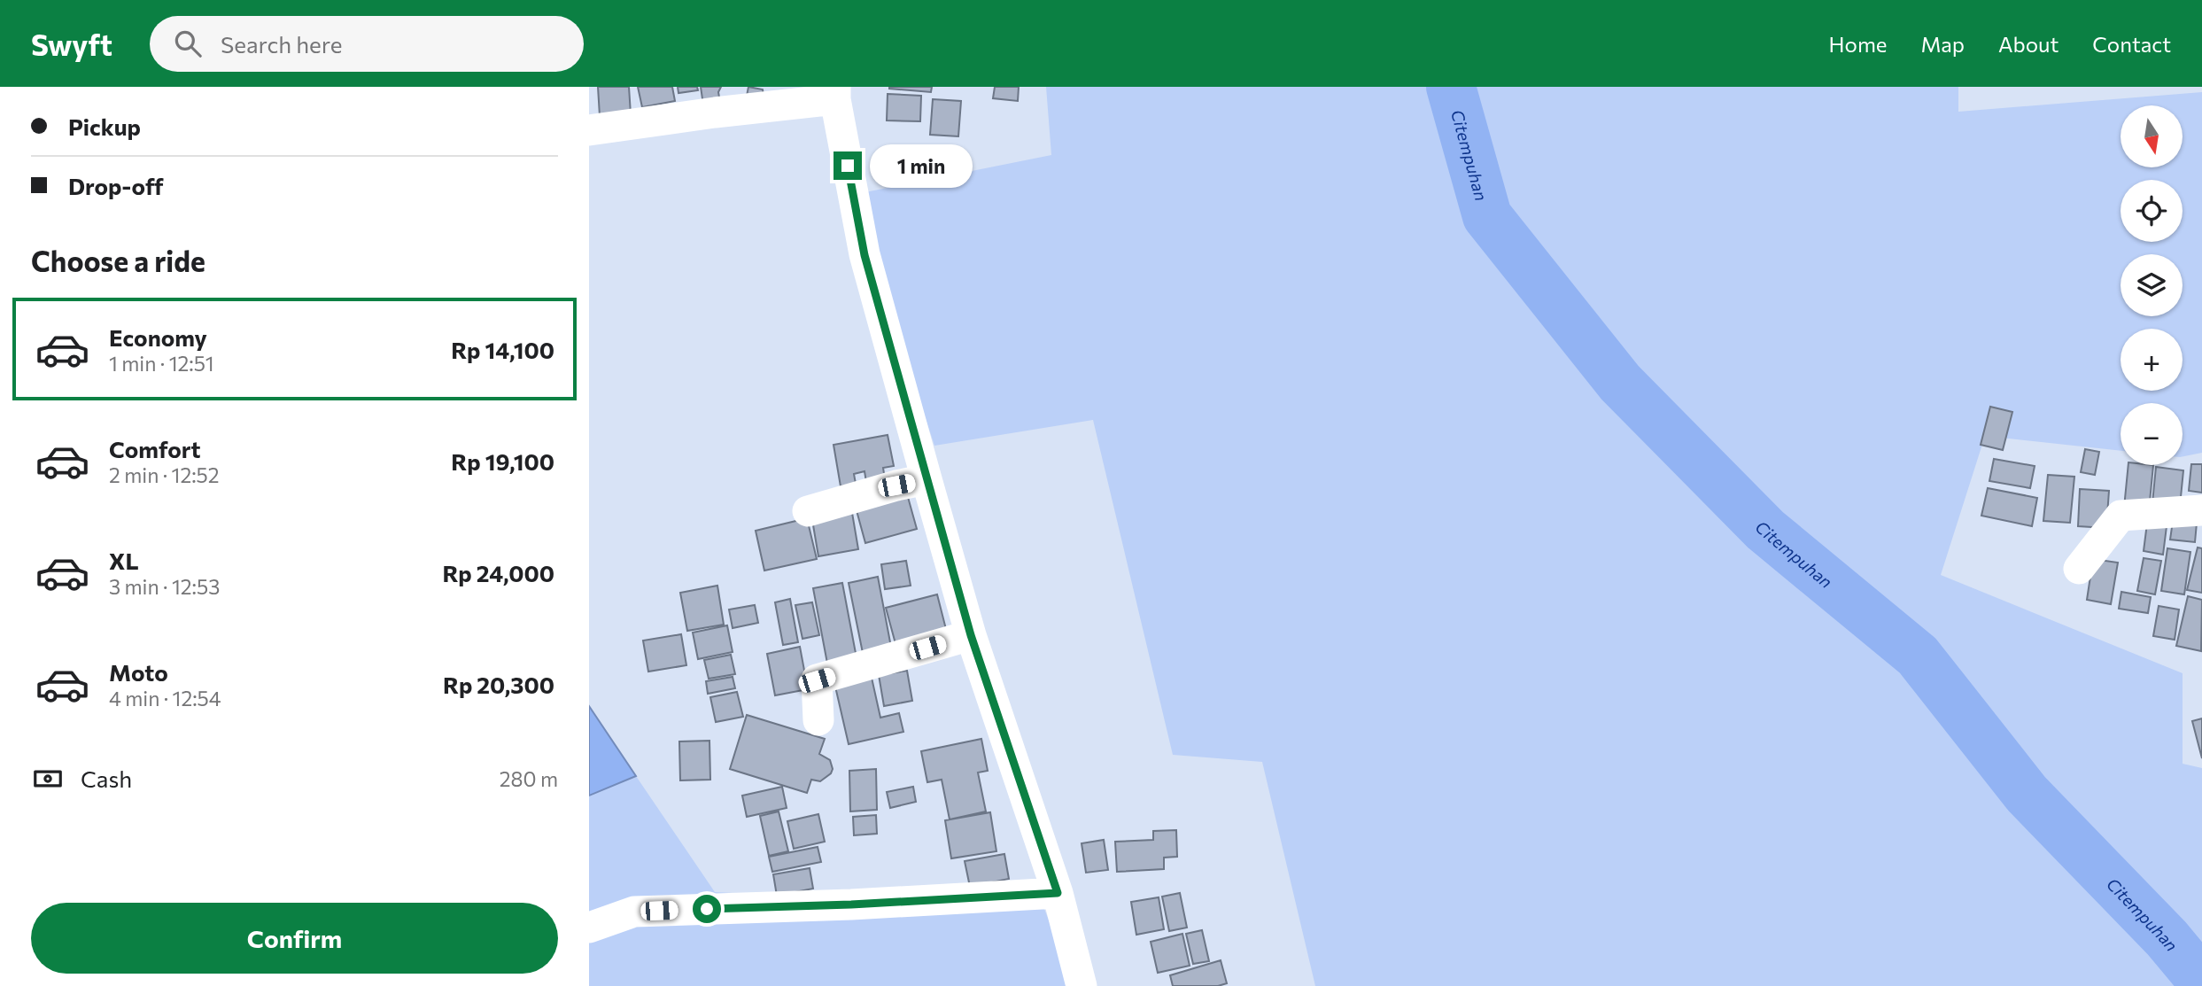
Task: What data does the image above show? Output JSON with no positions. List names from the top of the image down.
{
  "water": ["Citempuhan"],
  "north": "bottom",
  "page": {
    "header": "Swyft",
    "search": "Search here",
    "nav": [
      "Home",
      "Map",
      "About",
      "Contact"
    ],
    "banner": ["Pickup", "Drop-off"],
    "map_buttons": ["+", "−"],
    "bubble": "1 min",
    "heading": "Choose a ride",
    "list": [
      {
        "name": "Economy",
        "note": "1 min · 12:51",
        "value": "Rp 14,100"
      },
      {
        "name": "Comfort",
        "note": "2 min · 12:52",
        "value": "Rp 19,100"
      },
      {
        "name": "XL",
        "note": "3 min · 12:53",
        "value": "Rp 24,000"
      },
      {
        "name": "Moto",
        "note": "4 min · 12:54",
        "value": "Rp 20,300"
      }
    ],
    "pay": ["Cash", "280 m"],
    "buttons": "Confirm"
  }
}
